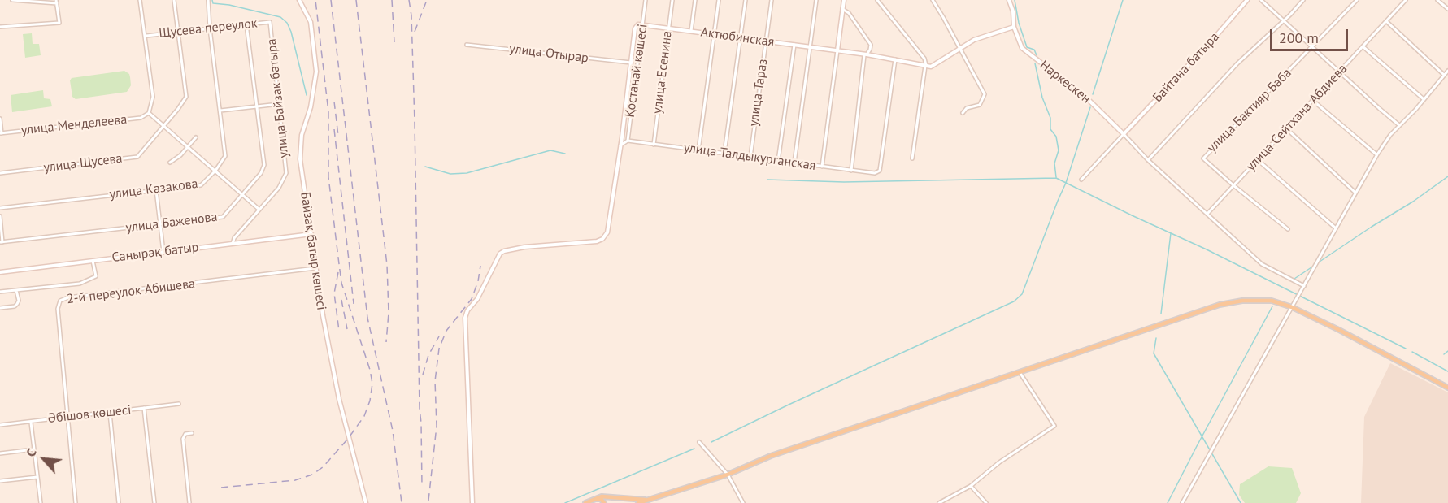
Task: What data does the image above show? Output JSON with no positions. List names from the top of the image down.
{
  "streets": {
    "street": [
      "Щусева переулок",
      "Актюбинская",
      "улица Отырар",
      "Байтана батыра",
      "Қостанай көшесі",
      "улица Есенина",
      "Наркескен",
      "улица Тараз",
      "улица Байзак батыра",
      "улица Бактияр Баба",
      "улица Сейтхана Абдиева",
      "улица Менделеева",
      "улица Талдыкурганская",
      "улица Щусева",
      "улица Казакова",
      "улица Баженова",
      "Байзақ батыр көшесі",
      "Саңырақ батыр",
      "2-й переулок Абишева",
      "Әбішов көшесі"
    ]
  },
  "crossings": [
    ["Щусева переулок", "улица Байзак батыра"],
    ["Щусева переулок", "улица Щусева"],
    ["Щусева переулок", "улица Казакова"],
    ["Щусева переулок", "улица Баженова"],
    ["Актюбинская", "улица Отырар"],
    ["Актюбинская", "Қостанай көшесі"],
    ["Актюбинская", "улица Есенина"],
    ["Актюбинская", "улица Тараз"],
    ["Актюбинская", "улица Талдыкурганская"],
    ["Байтана батыра", "Наркескен"],
    ["Қостанай көшесі", "улица Талдыкурганская"],
    ["улица Есенина", "улица Талдыкурганская"],
    ["улица Тараз", "улица Талдыкурганская"],
    ["улица Байзак батыра", "Саңырақ батыр"],
    ["улица Бактияр Баба", "улица Сейтхана Абдиева"],
    ["Байзақ батыр көшесі", "Саңырақ батыр"],
    ["Байзақ батыр көшесі", "2-й переулок Абишева"],
    ["2-й переулок Абишева", "Әбішов көшесі"]
  ],
  "scale_bar": "200 m",
  "north": "top left"
}
